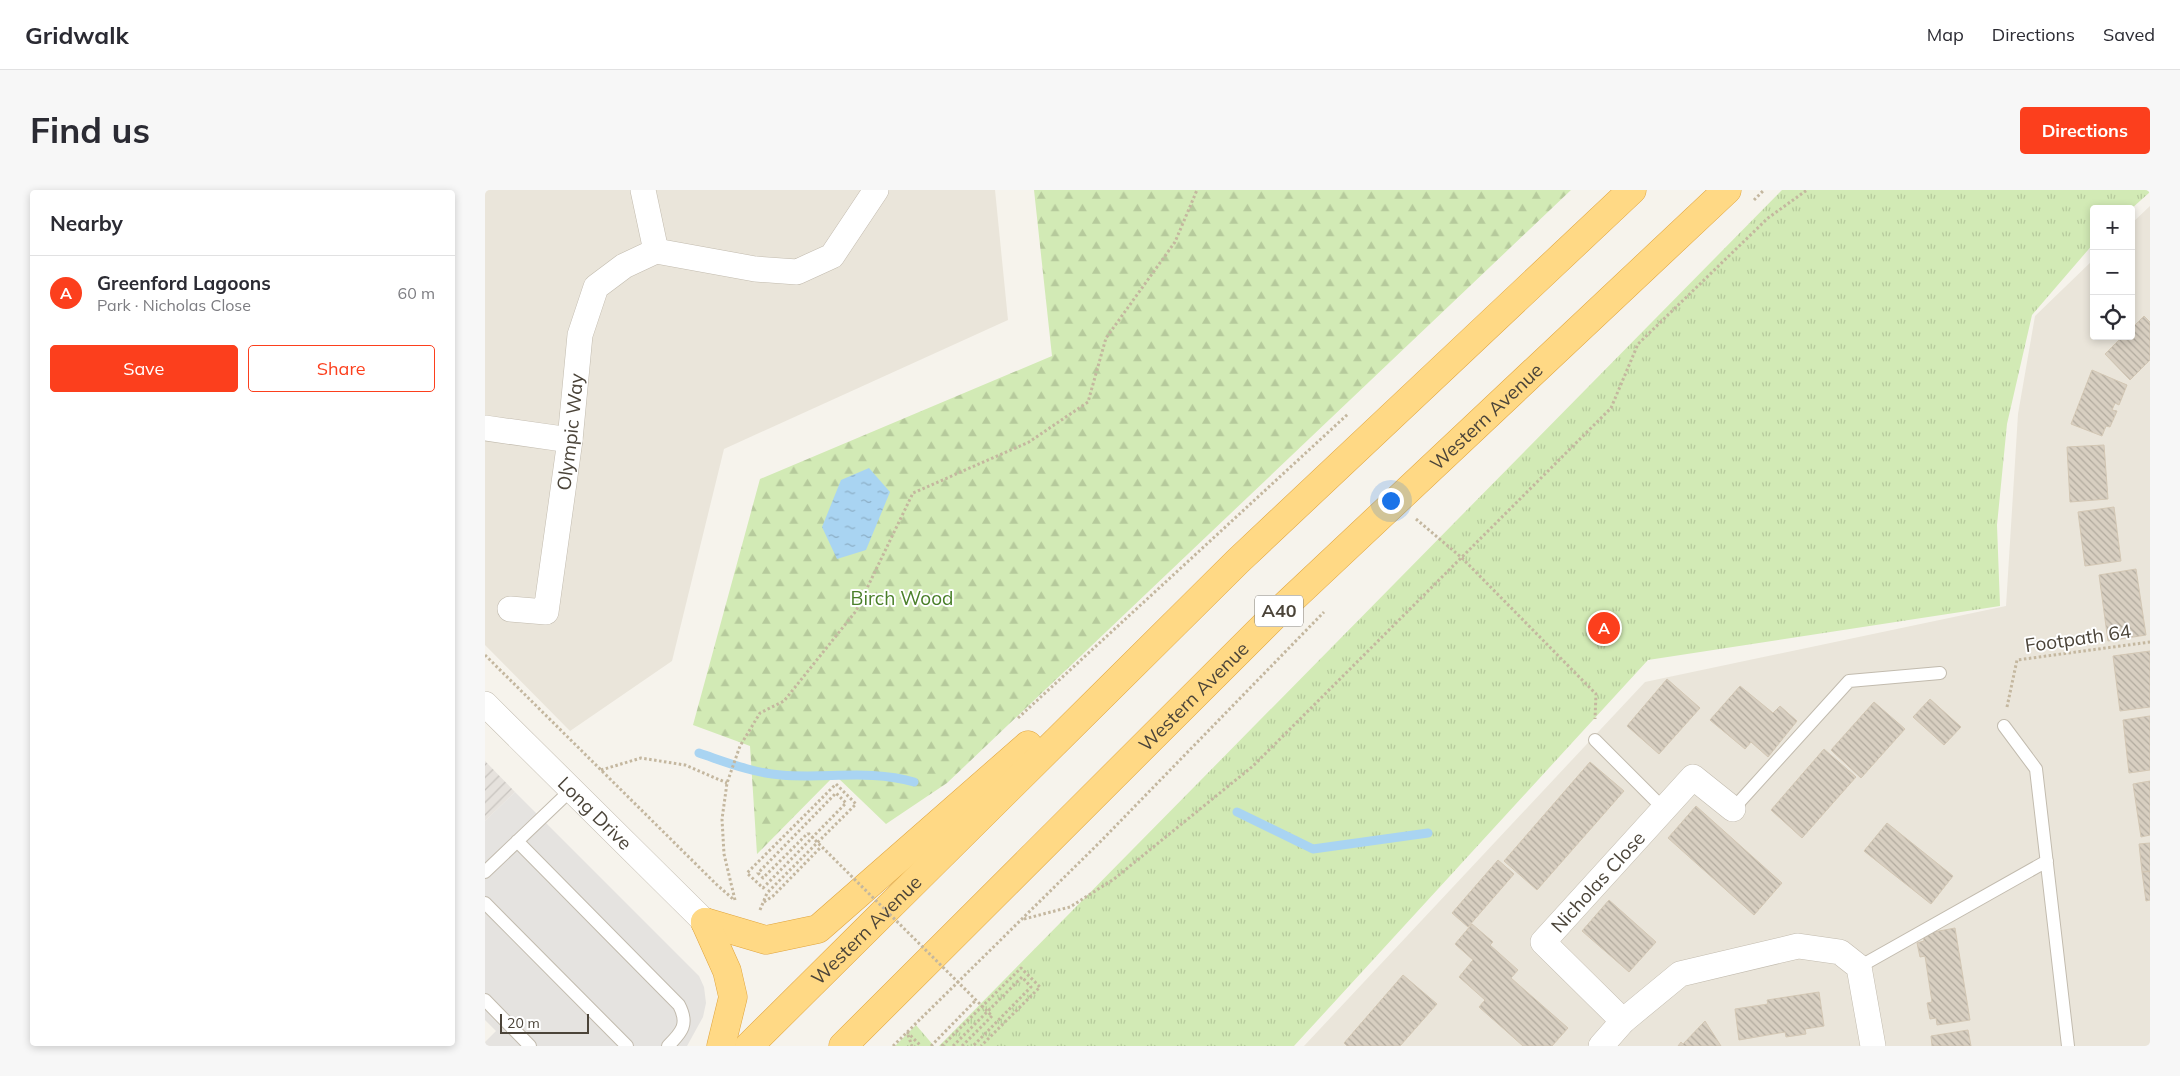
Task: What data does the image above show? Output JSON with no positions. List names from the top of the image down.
{
  "streets": {
    "highway": ["Western Avenue", "A40"],
    "street": ["Olympic Way", "Long Drive", "Nicholas Close"],
    "path": ["Footpath 64"]
  },
  "parks": ["Birch Wood"],
  "scale_bar": "20 m",
  "page": {
    "header": "Gridwalk",
    "nav": ["Map", "Directions", "Saved"],
    "buttons": [
      "Directions",
      ["Save", "Share"]
    ],
    "title": "Find us",
    "heading": "Nearby",
    "map_buttons": ["+", "−"],
    "list": [
      {
        "mark": "A",
        "name": "Greenford Lagoons",
        "note": "Park · Nicholas Close",
        "value": "60 m"
      }
    ],
    "pins": "A",
    "scale": "20 m"
  }
}
